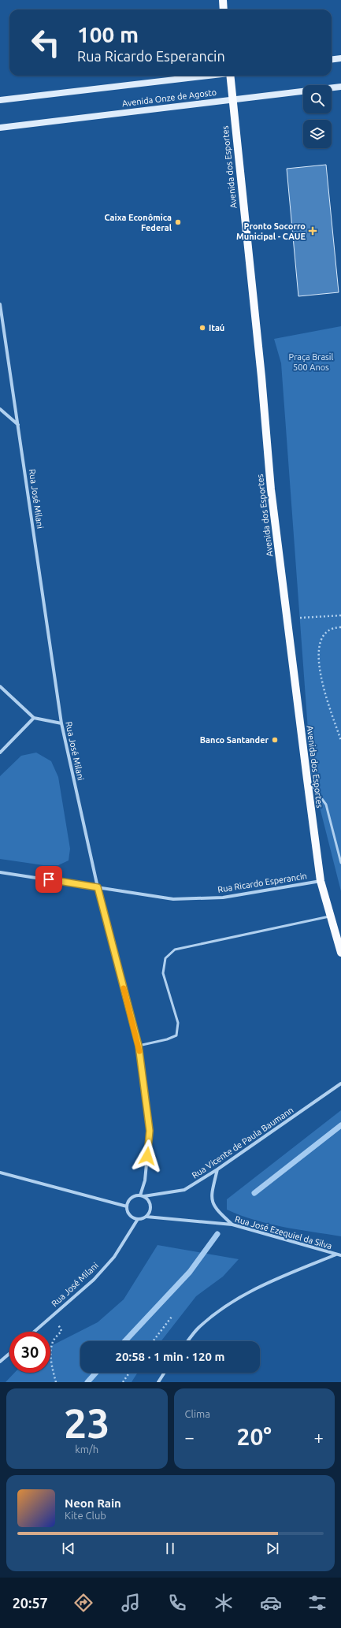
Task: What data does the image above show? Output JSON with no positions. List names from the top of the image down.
{
  "streets": {
    "main road": ["Avenida Onze de Agosto", "Avenida dos Esportes"],
    "street": [
      "Rua José Milani",
      "Rua Ricardo Esperancin",
      "Rua Vicente de Paula Baumann",
      "Rua José Ezequiel da Silva"
    ]
  },
  "crossings": [
    ["Avenida Onze de Agosto", "Avenida dos Esportes"],
    ["Avenida dos Esportes", "Rua Ricardo Esperancin"],
    ["Rua José Milani", "Rua Ricardo Esperancin"],
    ["Rua José Milani", "Rua Vicente de Paula Baumann"],
    ["Rua José Milani", "Rua José Ezequiel da Silva"],
    ["Rua Vicente de Paula Baumann", "Rua José Ezequiel da Silva"]
  ],
  "parks": ["Praça Brasil 500 Anos"],
  "places": {
    "other": ["Caixa Econômica Federal", "Itaú", "Banco Santander"],
    "health": ["Pronto Socorro Municipal - CAUE"]
  },
  "page": {
    "turn": ["100 m", "Rua Ricardo Esperancin"],
    "limit": "30",
    "trip": "20:58 · 1 min · 120 m",
    "tile": [
      ["23", "km/h"],
      "Clima"
    ],
    "heat": ["−", "20°", "+"],
    "song": ["Neon Rain", "Kite Club"],
    "tabs": "20:57"
  }
}
